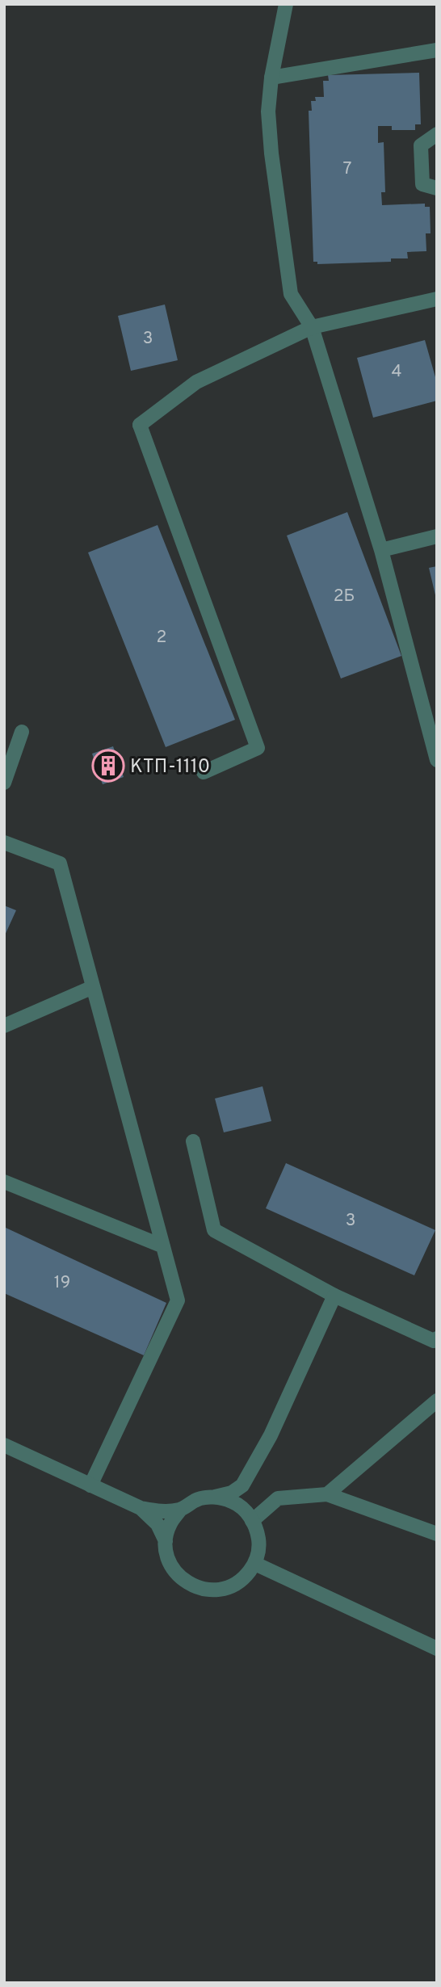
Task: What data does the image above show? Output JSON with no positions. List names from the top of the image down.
{
  "places": {
    "building": ["КТП-1110"]
  },
  "house_numbers": [
    "7",
    "3",
    "4",
    "2Б",
    "2",
    "3",
    "19"
  ]
}
